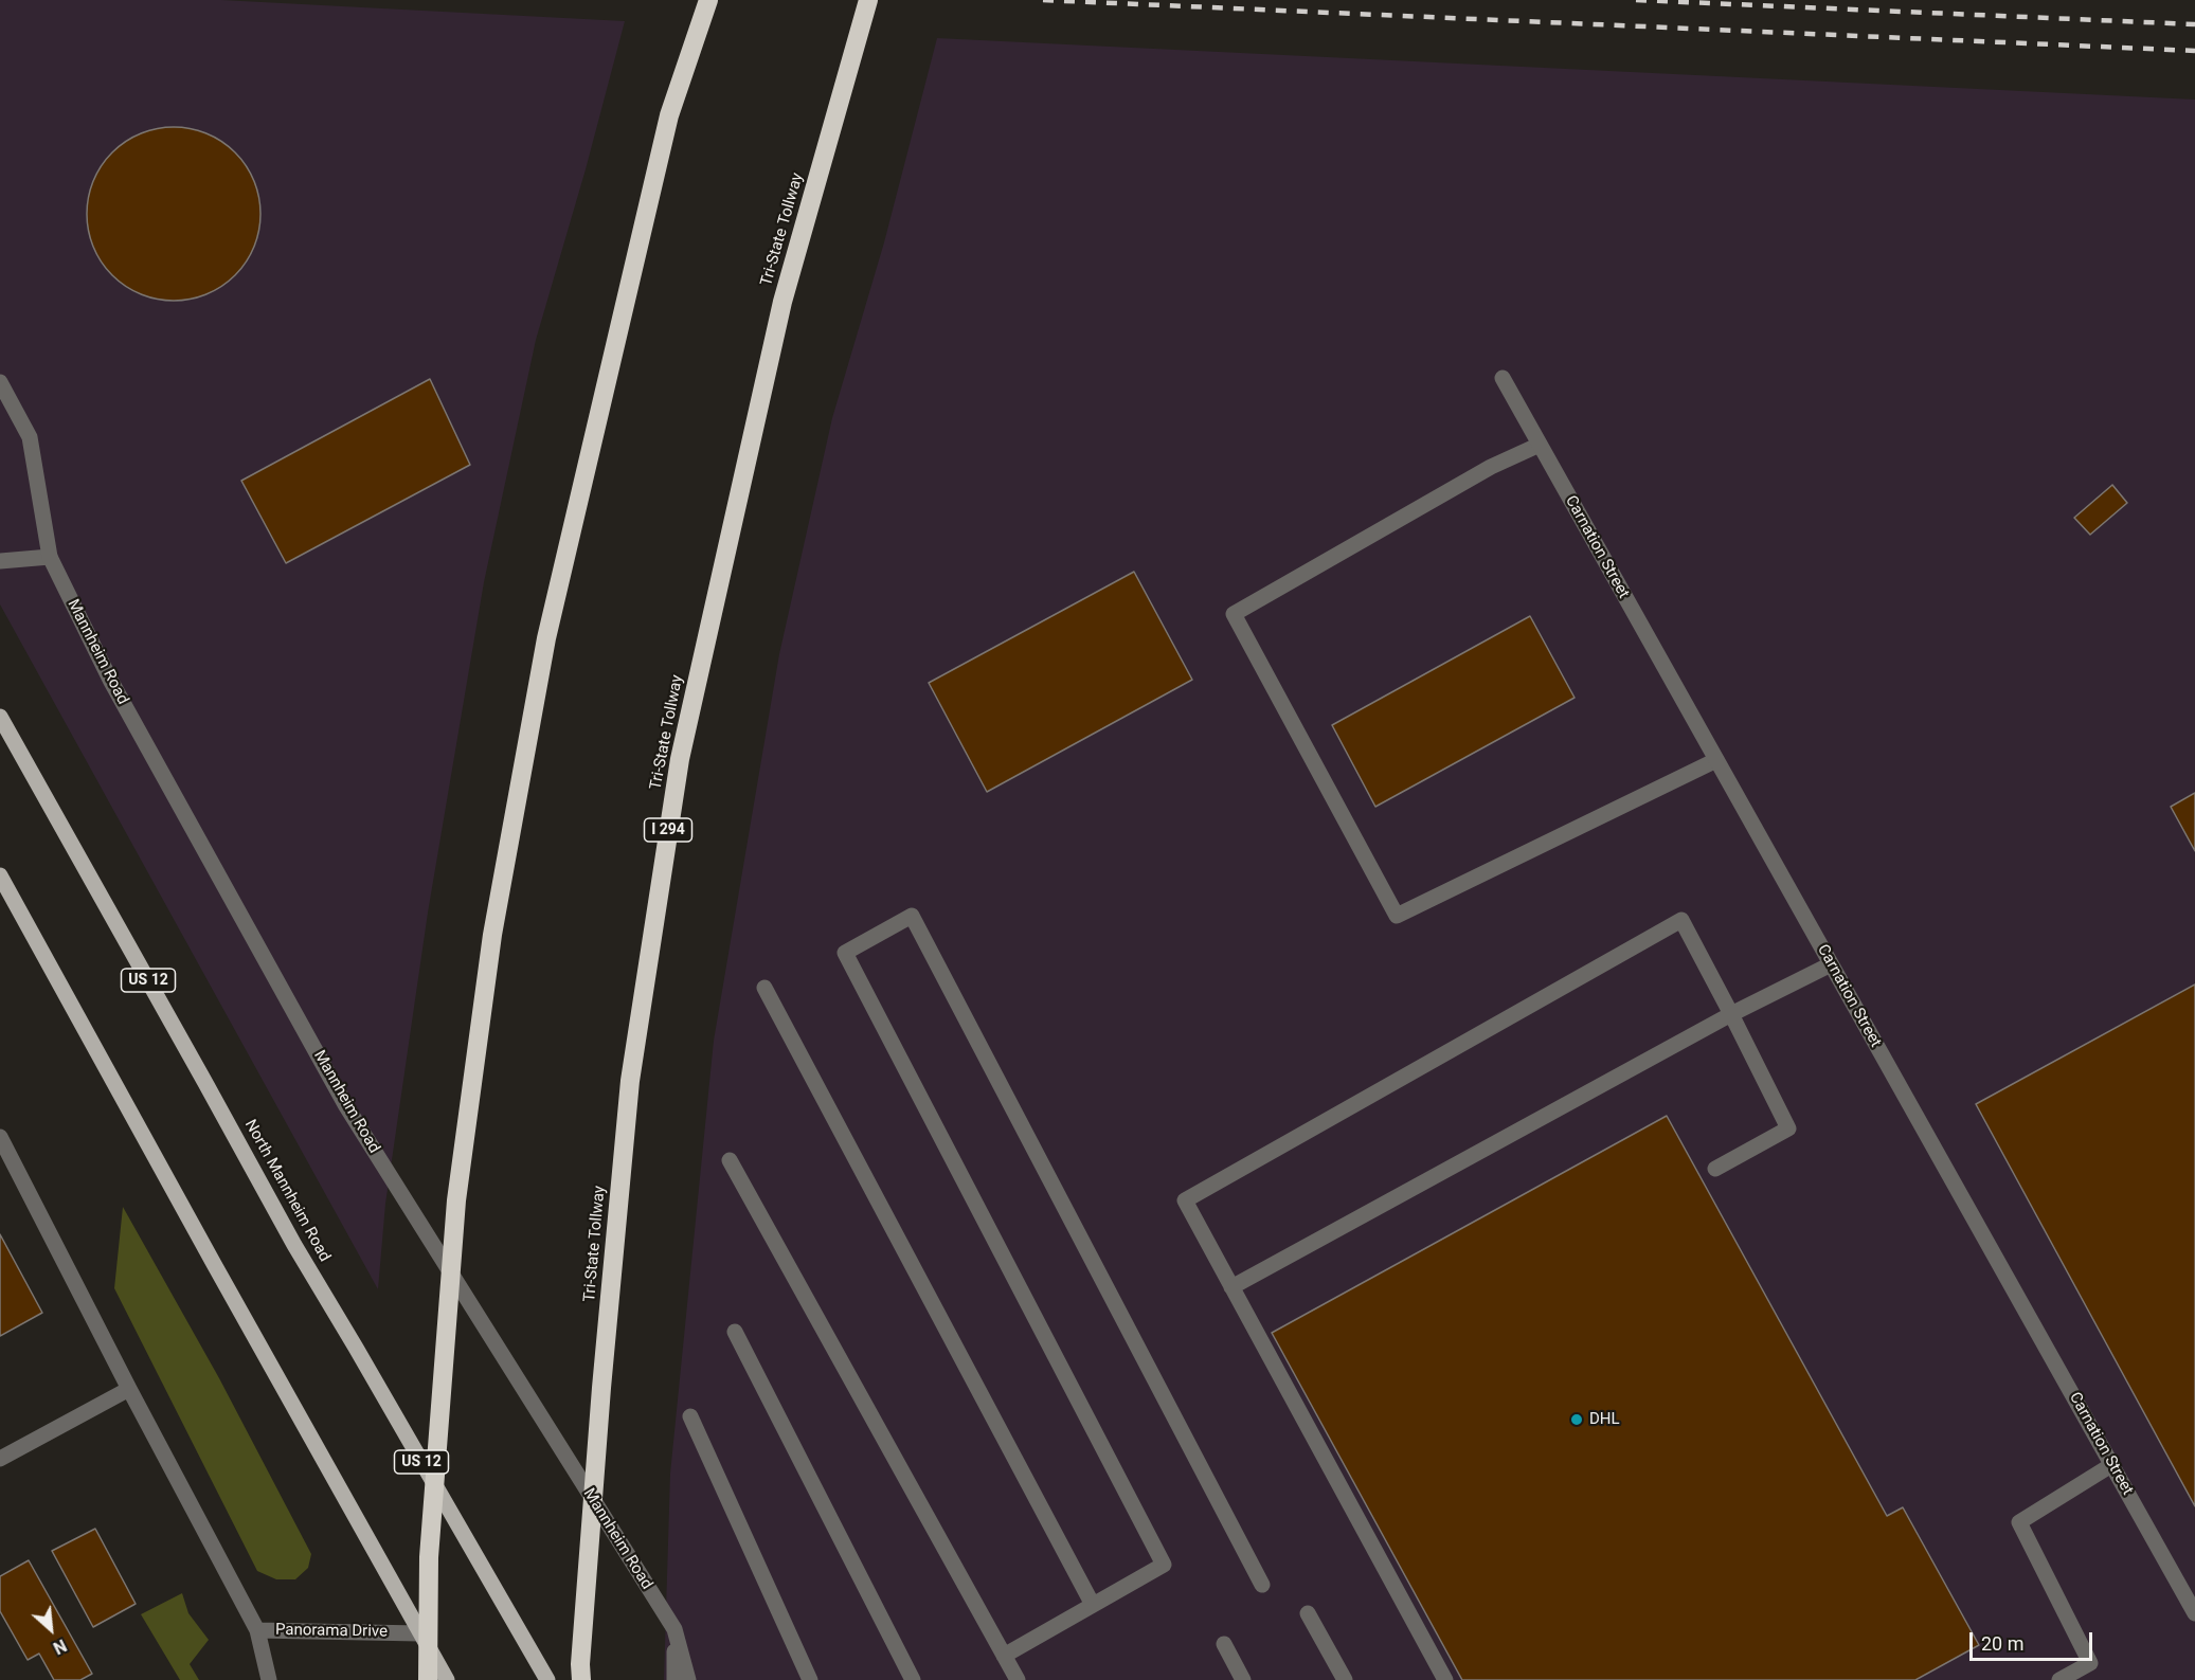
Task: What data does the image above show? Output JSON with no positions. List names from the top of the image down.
{
  "streets": {
    "highway": ["Tri-State Tollway", "I 294"],
    "main road": ["US 12", "North Mannheim Road"],
    "street": ["Carnation Street", "Mannheim Road", "Panorama Drive"]
  },
  "places": ["DHL"],
  "scale_bar": "20 m",
  "north": "bottom right"
}
